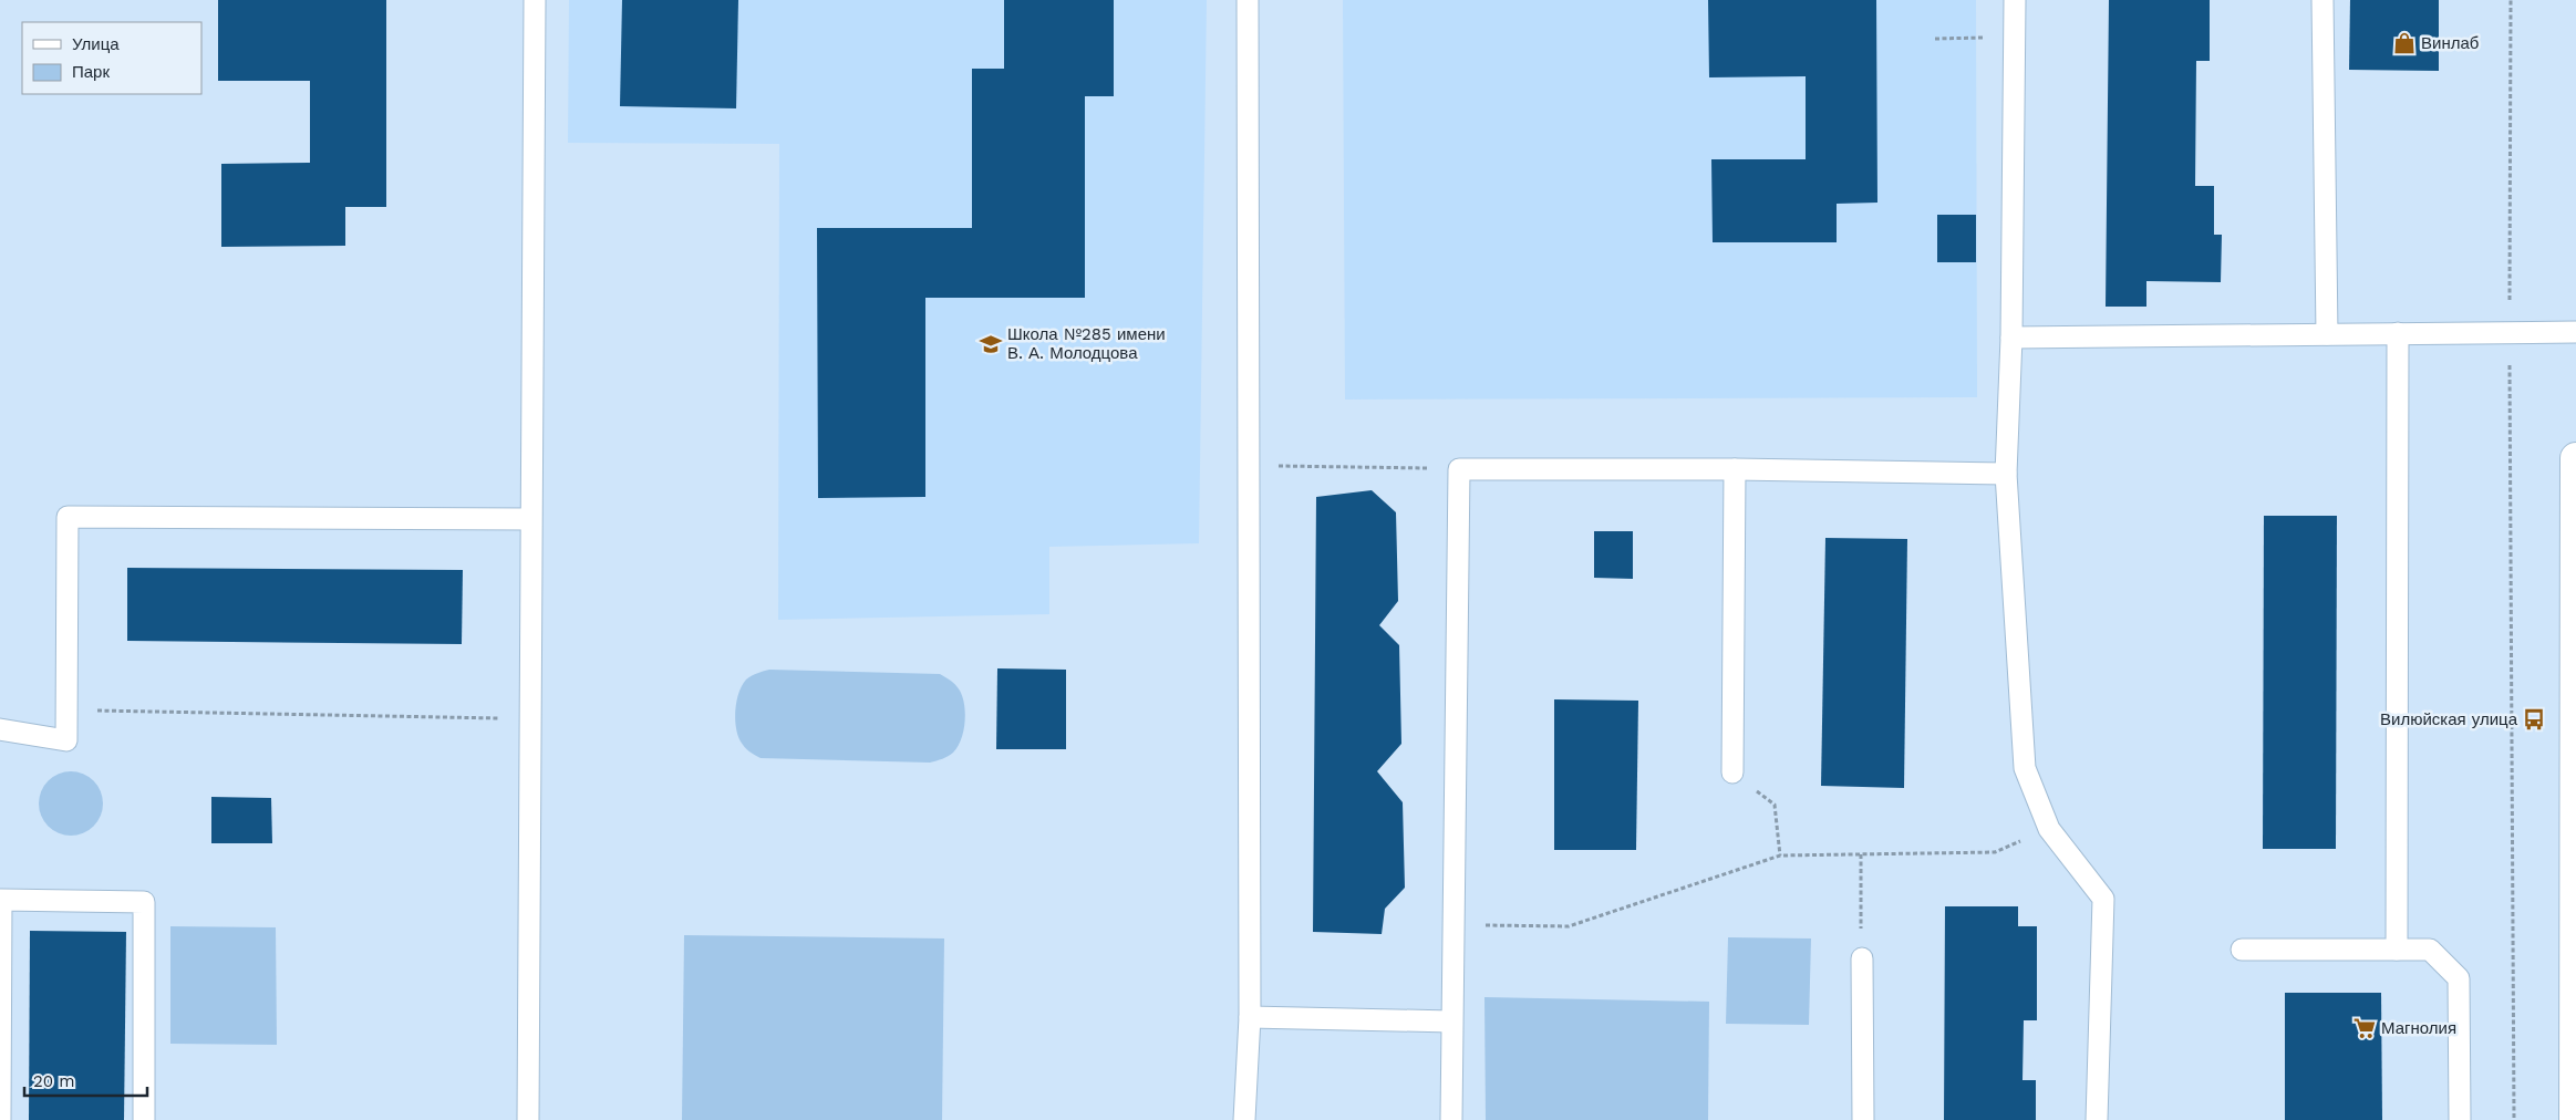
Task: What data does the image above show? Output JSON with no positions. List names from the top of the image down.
{
  "places": {
    "shop": ["Винлаб"],
    "school or university": ["Школа №285 имени В. А. Молодцова"],
    "bus stop": ["Вилюйская улица"],
    "supermarket": ["Магнолия"]
  },
  "legend": ["Улица", "Парк"],
  "scale_bar": "20 m"
}
